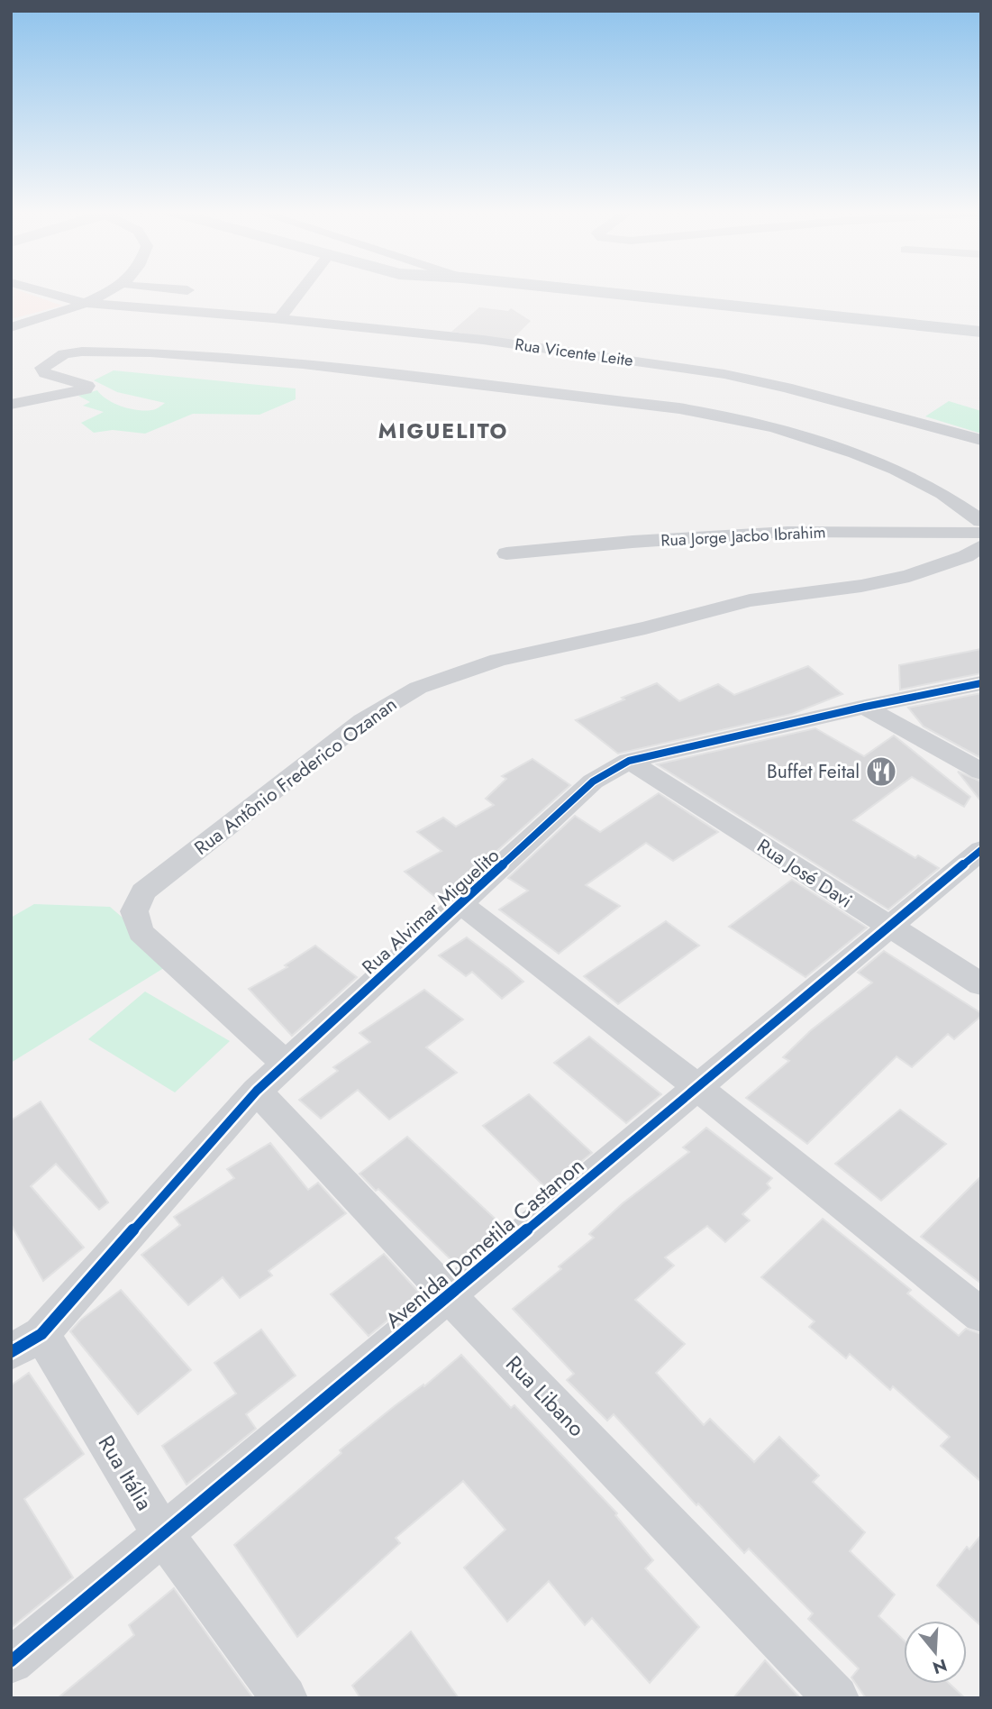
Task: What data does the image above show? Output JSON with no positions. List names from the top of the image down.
{
  "streets": {
    "street": [
      "Rua Vicente Leite",
      "Rua Jorge Jacbo Ibrahim",
      "Rua Antônio Frederico Ozanan",
      "Rua José Davi",
      "Rua Alvimar Miguelito",
      "Avenida Dometila Castanon",
      "Rua Libano",
      "Rua Itália"
    ]
  },
  "crossings": [
    ["Rua Antônio Frederico Ozanan", "Rua Alvimar Miguelito"],
    ["Rua José Davi", "Rua Alvimar Miguelito"],
    ["Rua José Davi", "Avenida Dometila Castanon"],
    ["Rua Alvimar Miguelito", "Rua Libano"],
    ["Rua Alvimar Miguelito", "Rua Itália"],
    ["Avenida Dometila Castanon", "Rua Libano"],
    ["Avenida Dometila Castanon", "Rua Itália"]
  ],
  "districts": ["MIGUELITO"],
  "places": {
    "restaurant": ["Buffet Feital"]
  },
  "north": "bottom"
}
